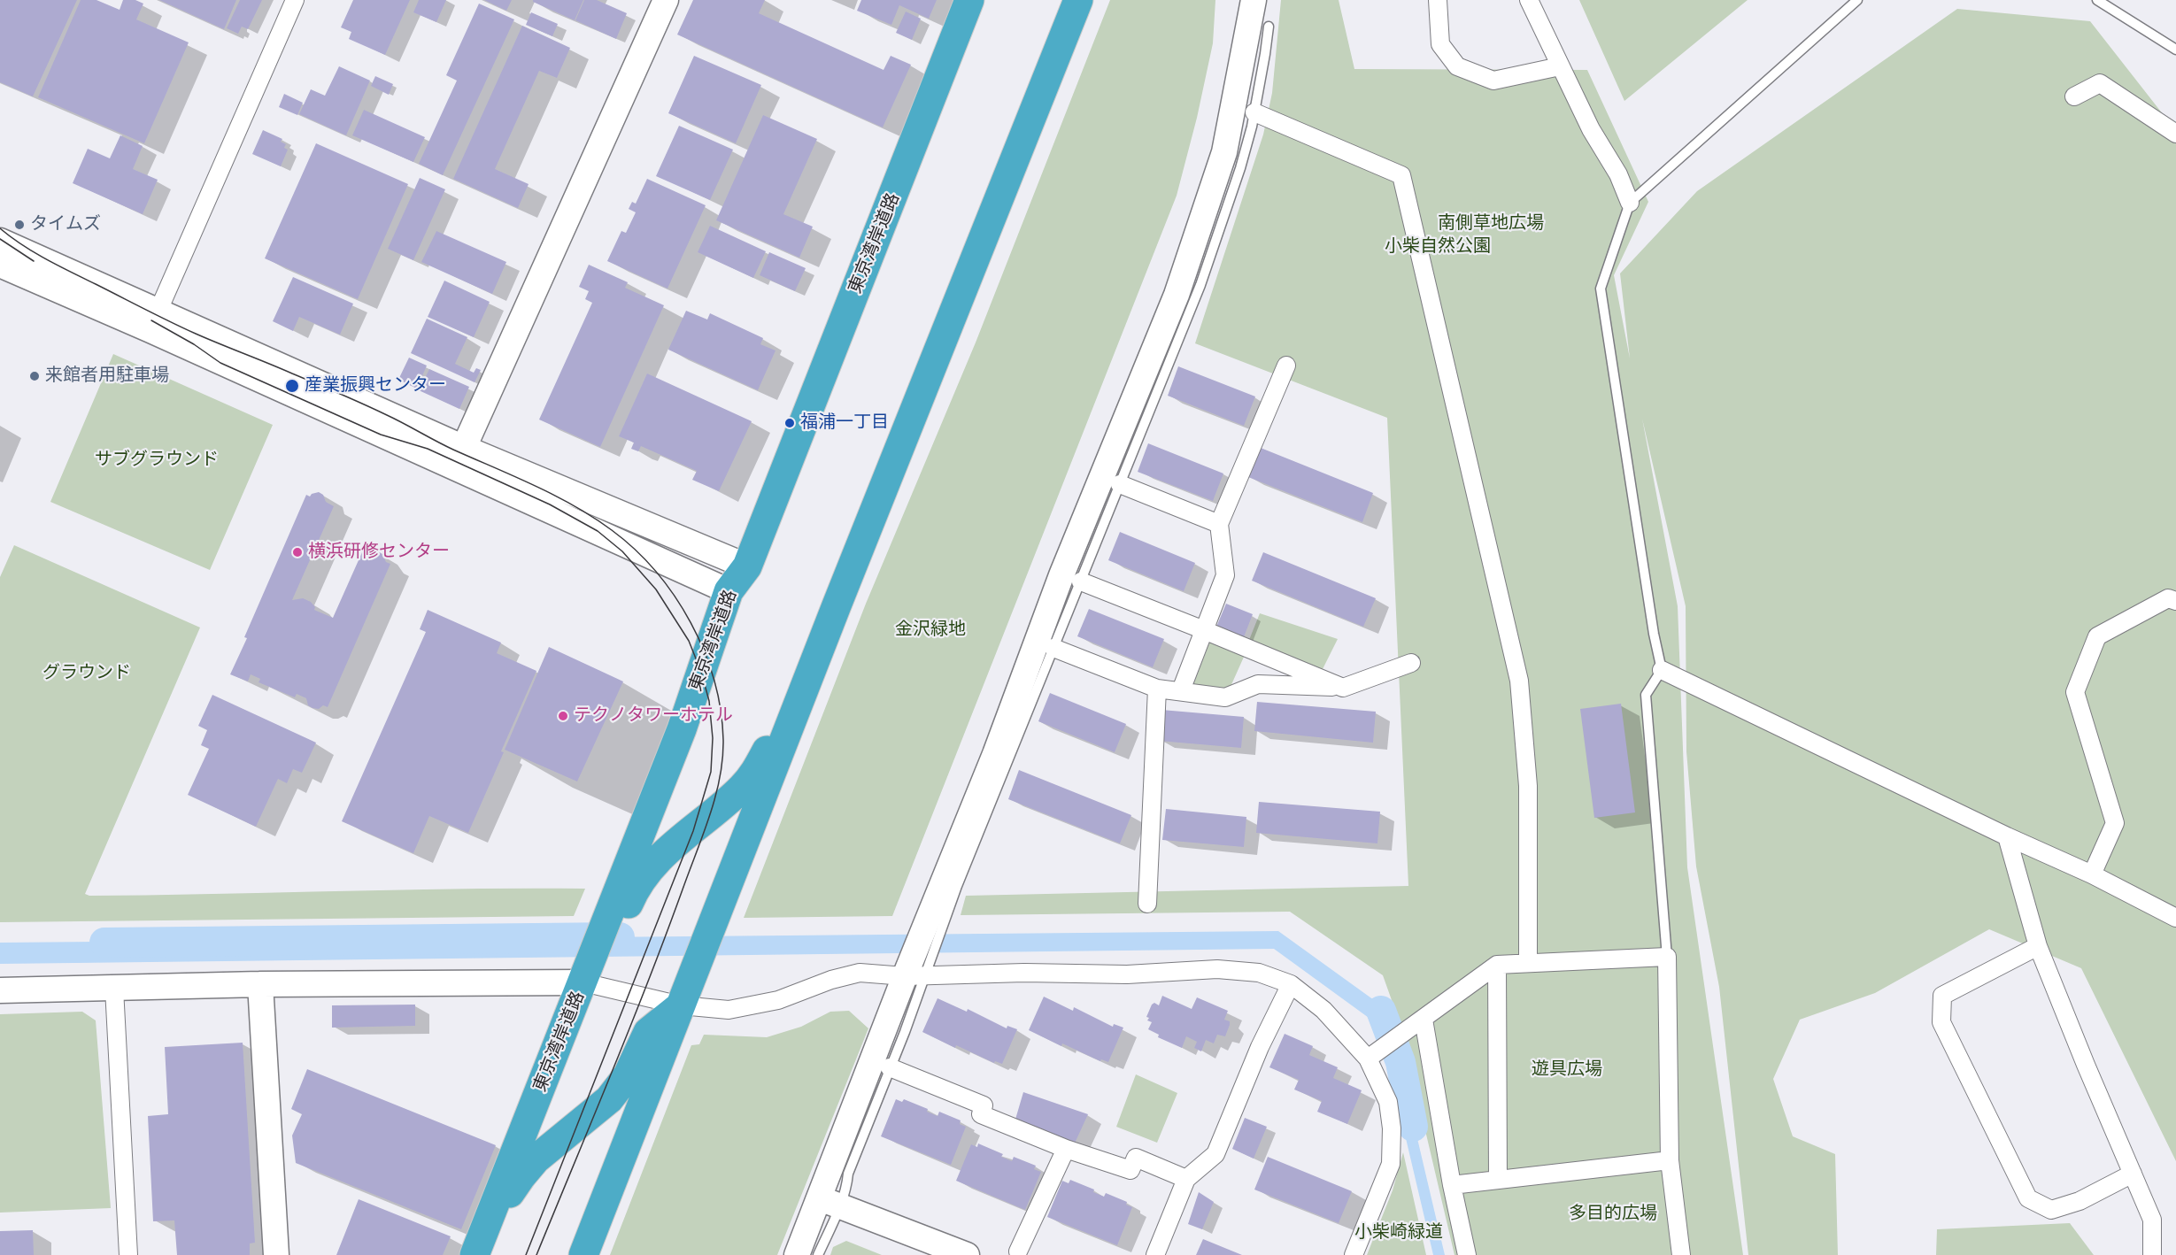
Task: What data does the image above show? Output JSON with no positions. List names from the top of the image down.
{
  "streets": {
    "highway": ["東京湾岸道路"]
  },
  "parks": [
    "南側草地広場",
    "小柴自然公園",
    "サブグラウンド",
    "金沢緑地",
    "グラウンド",
    "遊具広場",
    "多目的広場",
    "小柴崎緑道"
  ],
  "places": [
    "タイムズ",
    "来館者用駐車場",
    "産業振興センター",
    "福浦一丁目",
    "横浜研修センター",
    "テクノタワーホテル"
  ]
}
